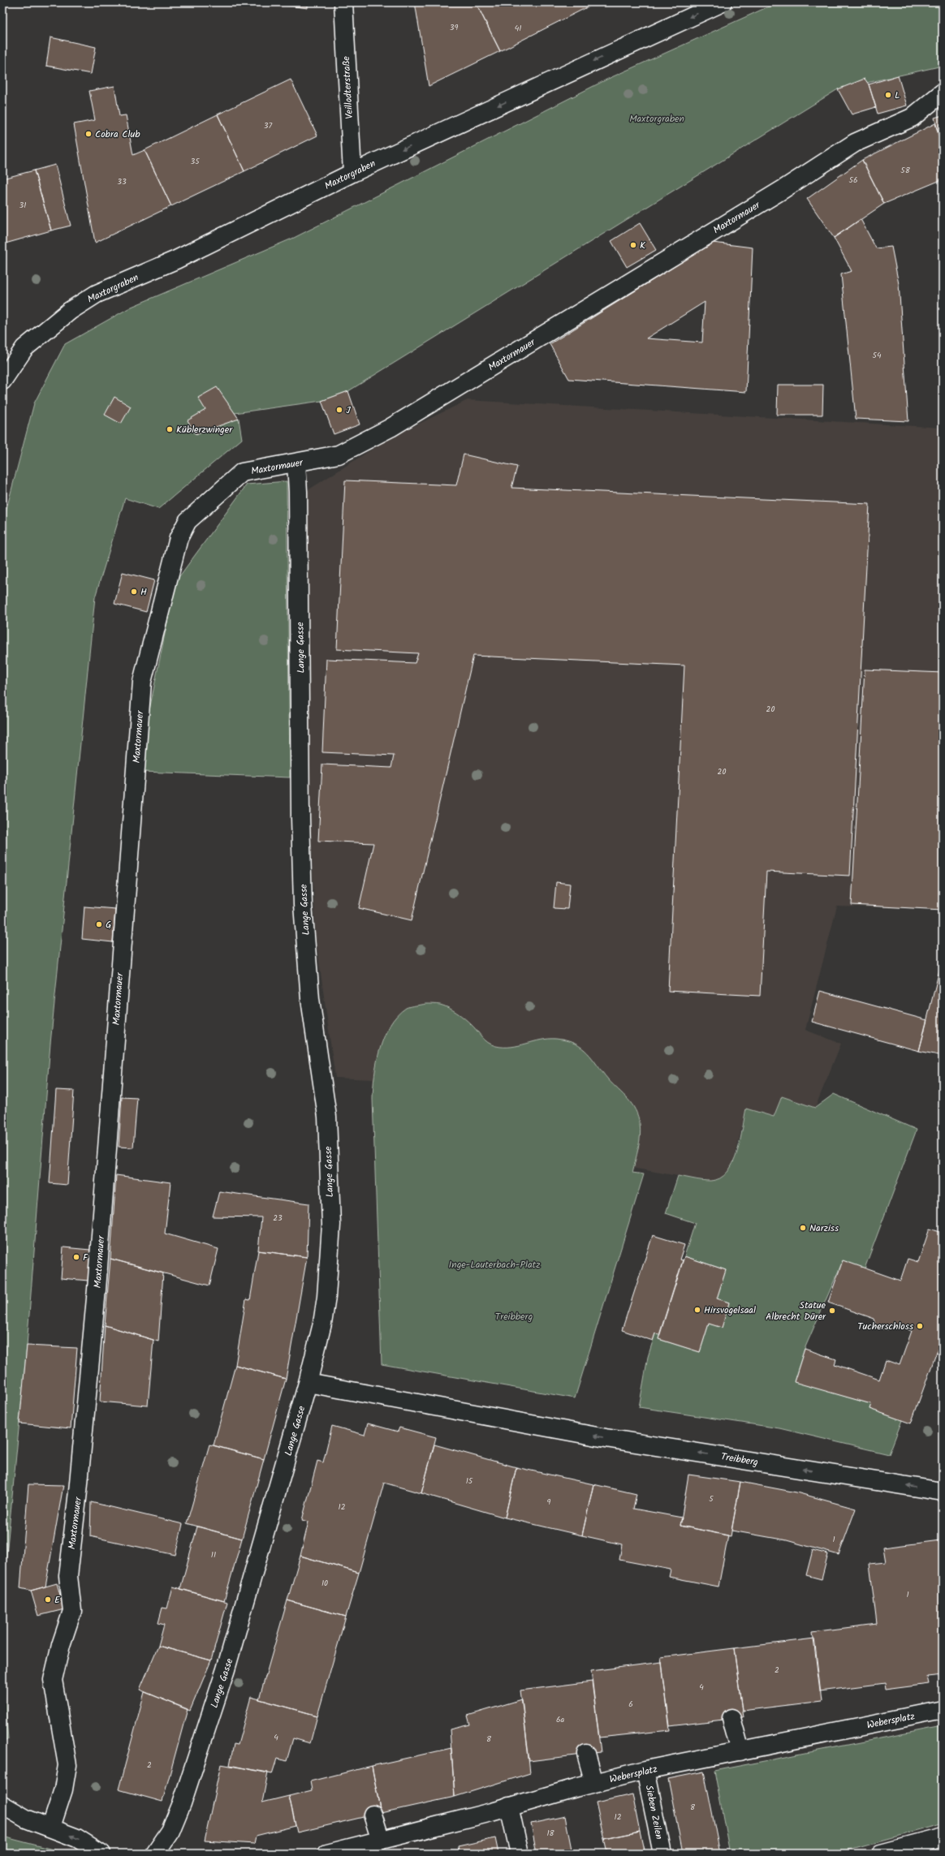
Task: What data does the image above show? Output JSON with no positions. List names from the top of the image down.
{
  "streets": {
    "street": [
      "Veillodterstraße",
      "Maxtorgraben",
      "Maxtormauer",
      "Lange Gasse",
      "Treibberg",
      "Webersplatz",
      "Sieben Zeilen"
    ]
  },
  "crossings": [
    ["Veillodterstraße", "Maxtorgraben"],
    ["Maxtormauer", "Lange Gasse"],
    ["Lange Gasse", "Treibberg"],
    ["Webersplatz", "Sieben Zeilen"]
  ],
  "one_way": ["Maxtorgraben", "Treibberg"],
  "parks": ["Maxtorgraben", "Inge-Lauterbach-Platz", "Treibberg"],
  "places": [
    "L",
    "Cobra Club",
    "K",
    "J",
    "Küblerzwinger",
    "H",
    "G",
    "Narziss",
    "F",
    "Hirsvogelsaal",
    "Statue Albrecht Dürer",
    "Tucherschloss",
    "E"
  ],
  "house_numbers": [
    "39",
    "41",
    "37",
    "35",
    "58",
    "56",
    "33",
    "31",
    "54",
    "20",
    "20",
    "23",
    "15",
    "5",
    "9",
    "12",
    "1",
    "11",
    "10",
    "1",
    "2",
    "4",
    "6",
    "6a",
    "4",
    "8",
    "2",
    "8",
    "12",
    "18"
  ]
}
